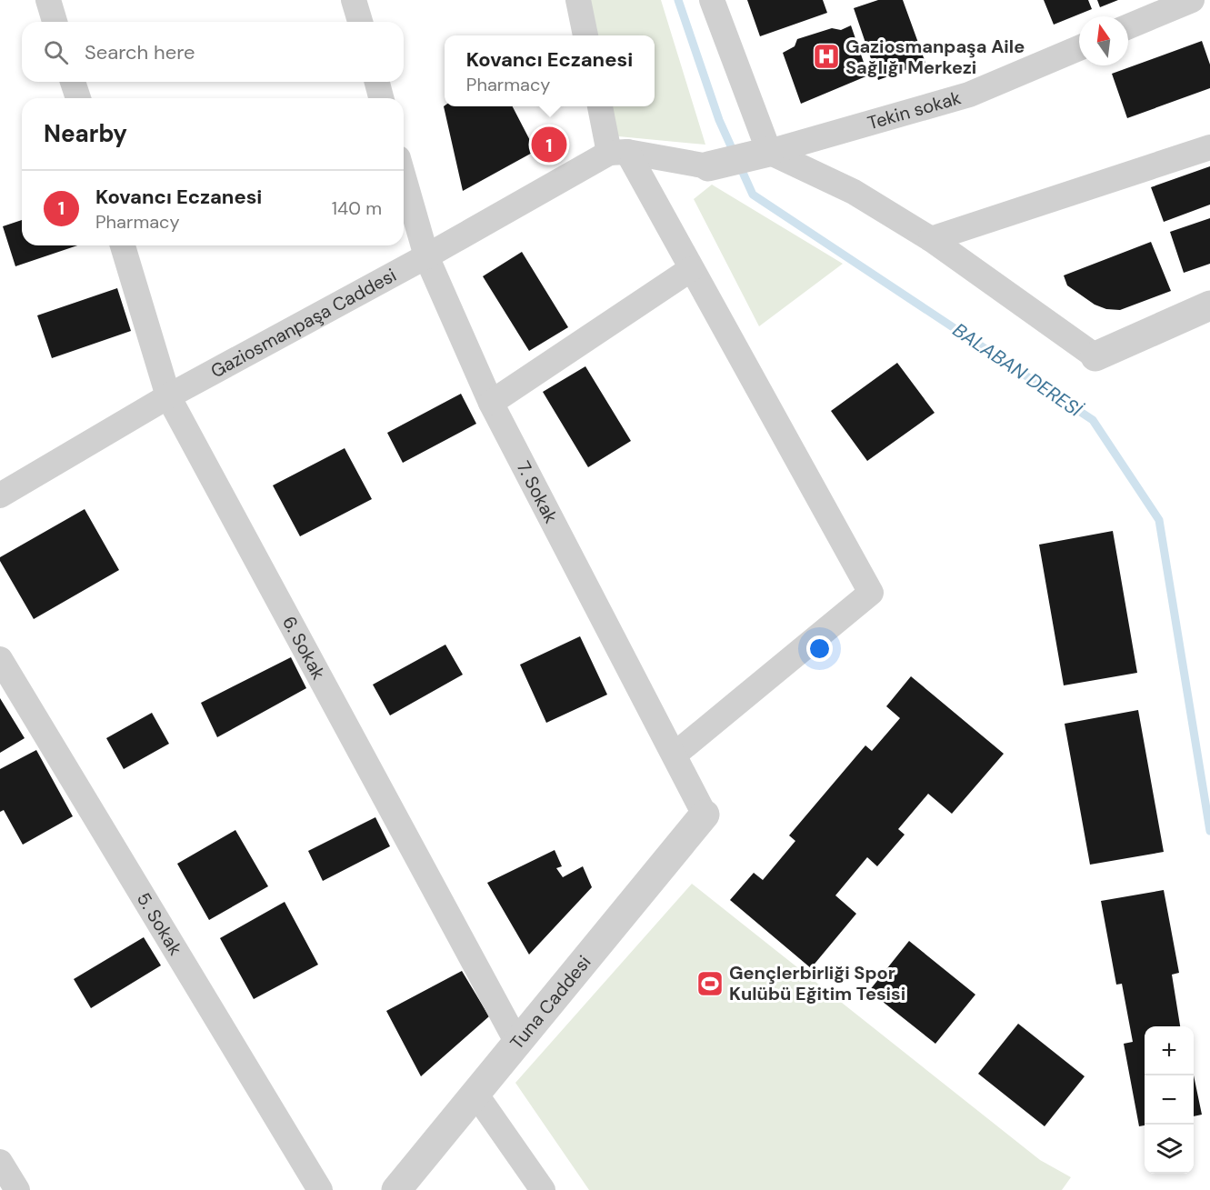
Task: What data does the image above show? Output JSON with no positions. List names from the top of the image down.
{
  "streets": {
    "street": [
      "Tekin sokak",
      "Gaziosmanpaşa Caddesi",
      "7. Sokak",
      "6. Sokak",
      "5. Sokak",
      "Tuna Caddesi"
    ]
  },
  "crossings": [
    ["Gaziosmanpaşa Caddesi", "7. Sokak"],
    ["Gaziosmanpaşa Caddesi", "6. Sokak"],
    ["7. Sokak", "Tuna Caddesi"],
    ["6. Sokak", "Tuna Caddesi"]
  ],
  "water": ["BALABAN DERESİ"],
  "places": {
    "hospital": ["Gaziosmanpaşa Aile Sağlığı Merkezi"],
    "sports": ["Gençlerbirliği Spor Kulübü Eğitim Tesisi"]
  },
  "north": "top",
  "page": {
    "search": "Search here",
    "popup": ["Kovancı Eczanesi", "Pharmacy"],
    "heading": "Nearby",
    "pins": "1",
    "list": [
      {
        "mark": "1",
        "name": "Kovancı Eczanesi",
        "note": "Pharmacy",
        "value": "140 m"
      }
    ],
    "map_buttons": ["+", "−"]
  }
}
